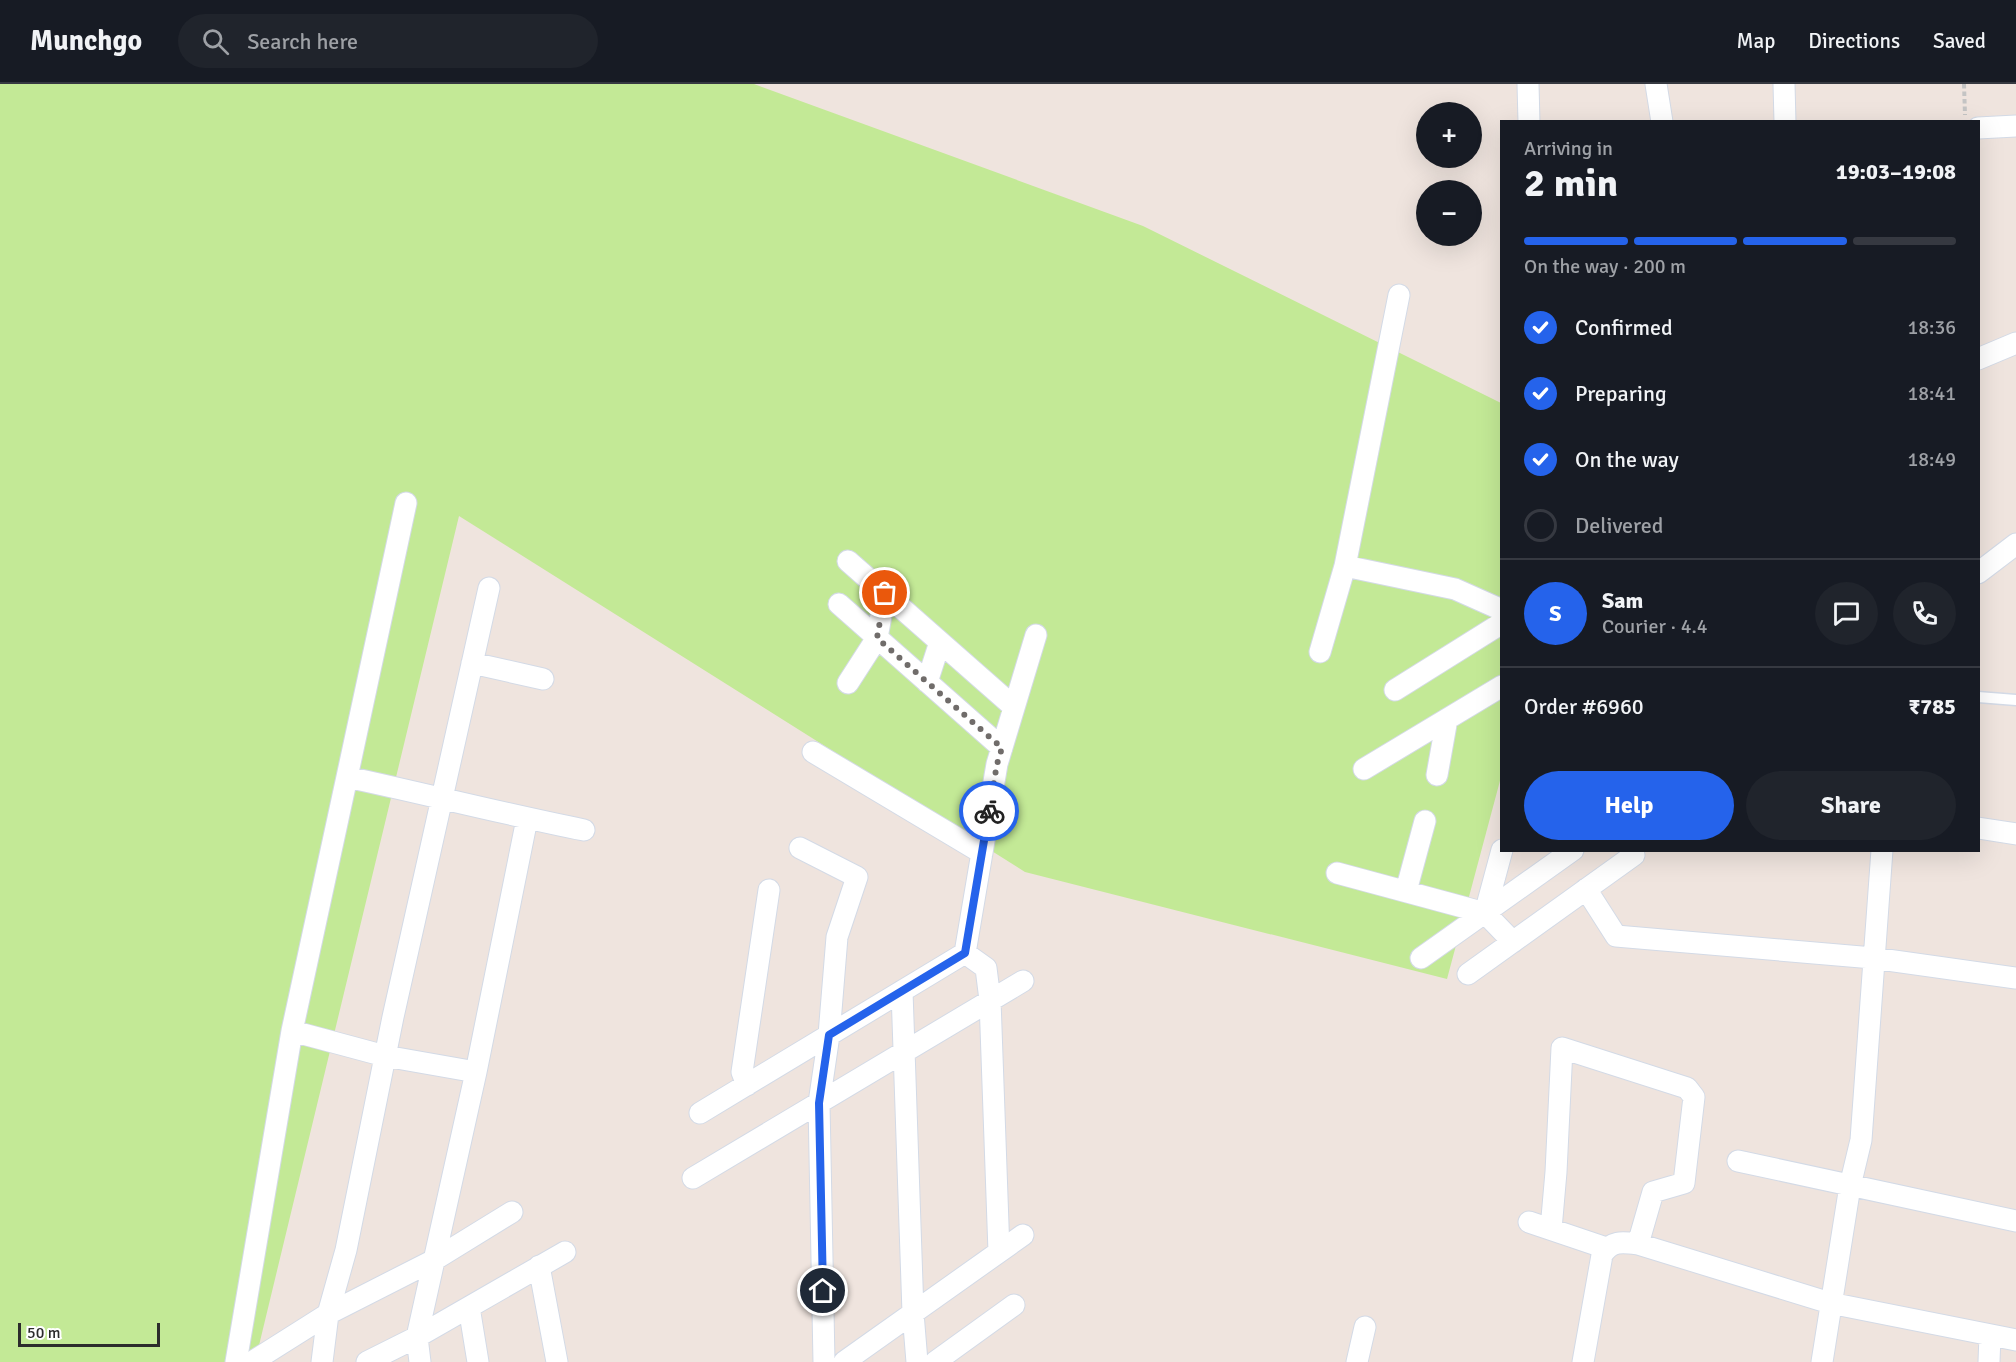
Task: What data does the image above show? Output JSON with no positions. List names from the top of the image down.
{
  "scale_bar": "50 m",
  "page": {
    "header": "Munchgo",
    "search": "Search here",
    "nav": ["Map", "Directions", "Saved"],
    "map_buttons": ["+", "−"],
    "heading": ["2 min", "Arriving in", "19:03–19:08"],
    "panel": [
      "Sam",
      "Courier · 4.4",
      "Order #6960",
      "₹785"
    ],
    "bar": "On the way · 200 m",
    "list": [
      ["Confirmed", "18:36"],
      ["Preparing", "18:41"],
      ["On the way", "18:49"],
      "Delivered"
    ],
    "round": "S",
    "buttons": ["Help", "Share"],
    "scale": "50 m"
  }
}
